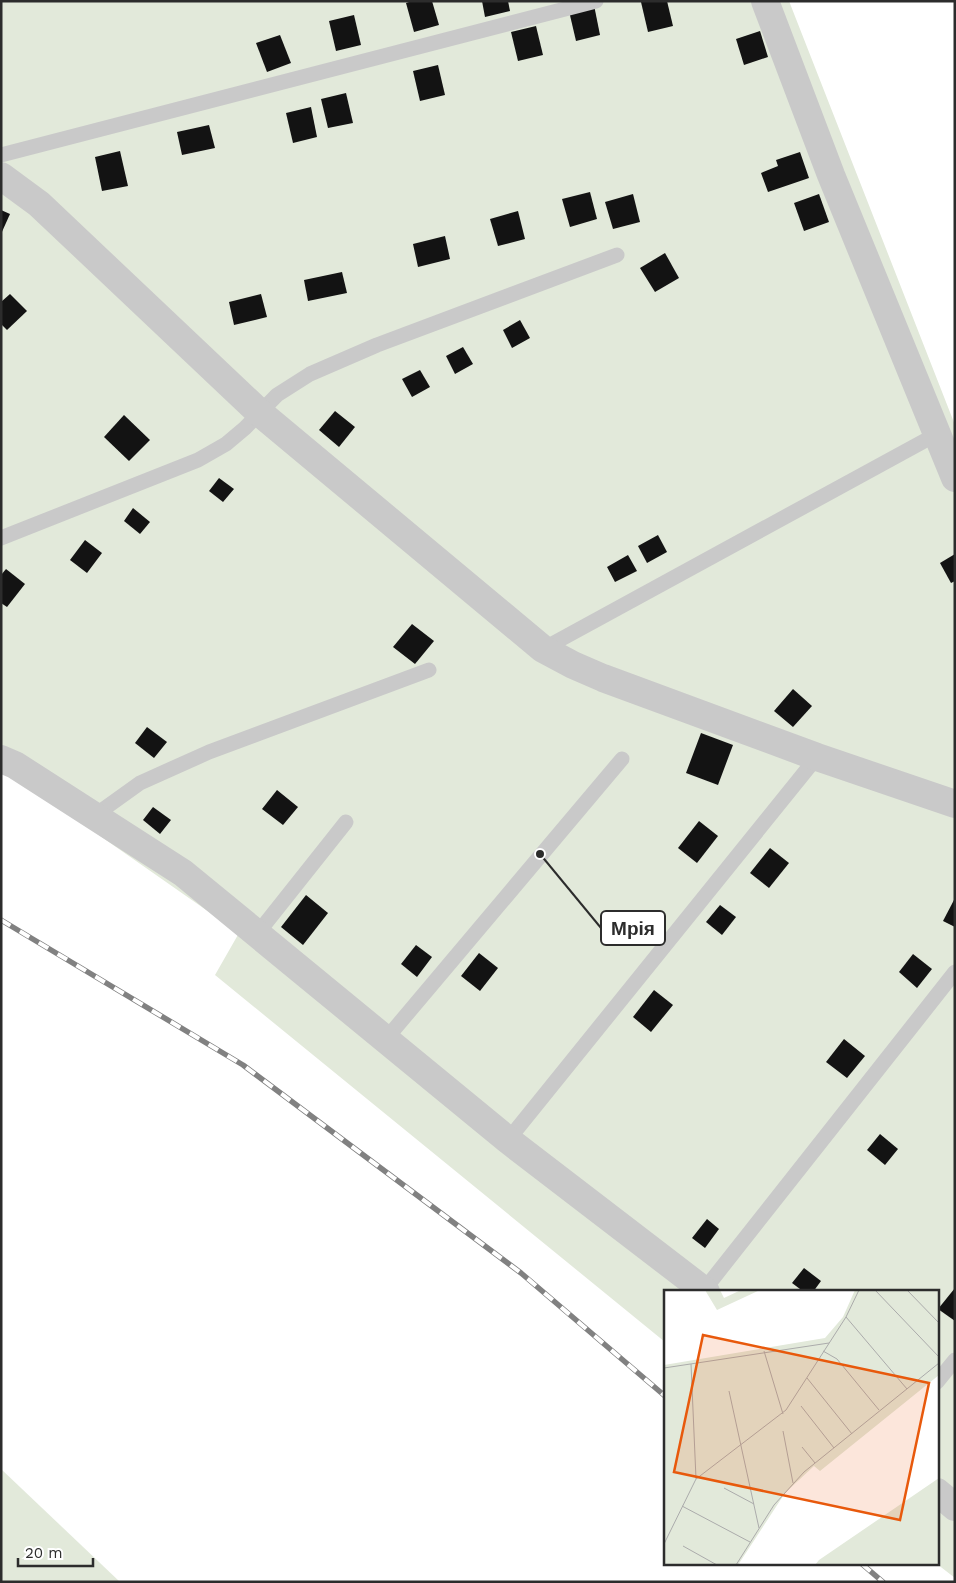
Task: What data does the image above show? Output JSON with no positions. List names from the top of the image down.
{
  "places": ["Мрія"],
  "scale_bar": "20 m"
}
